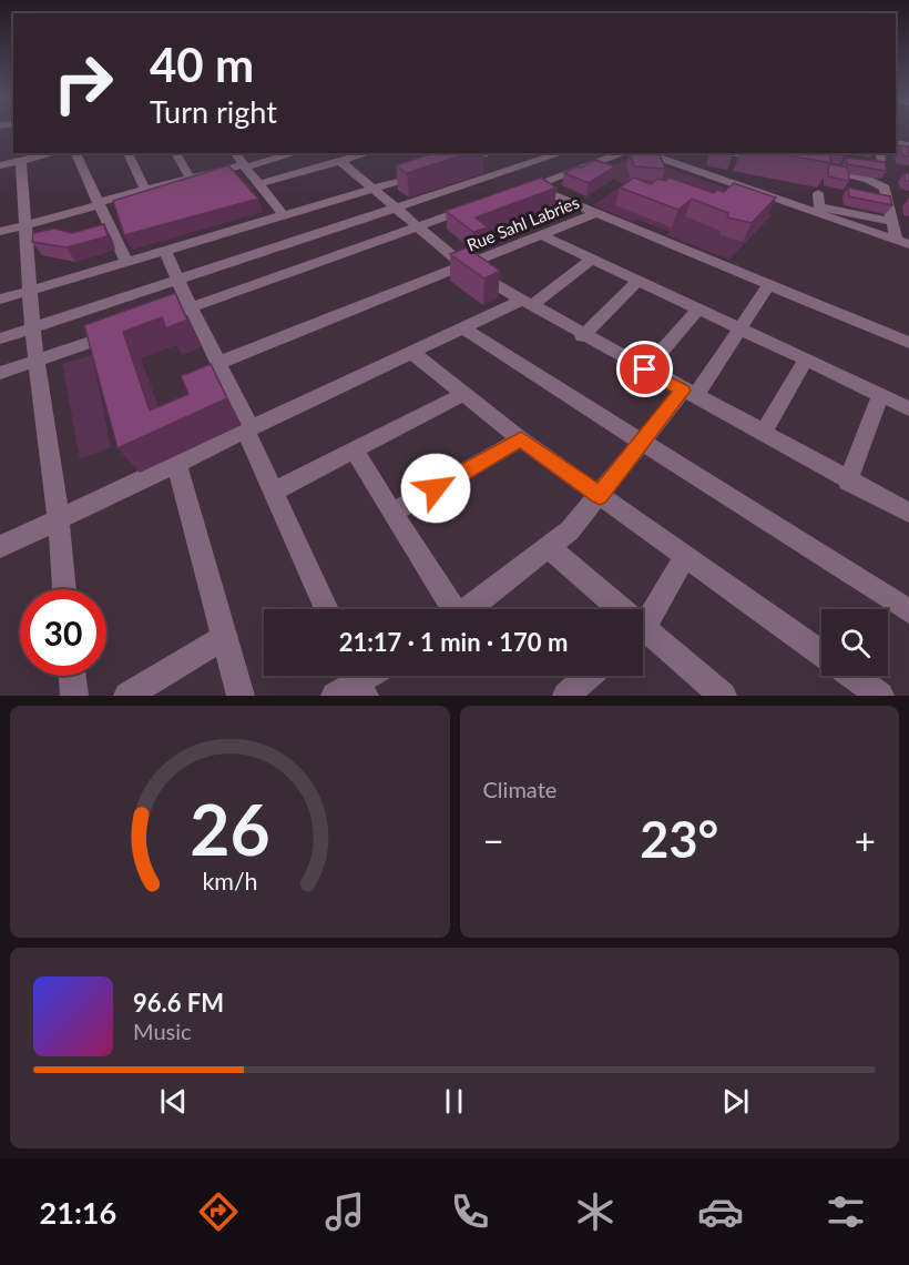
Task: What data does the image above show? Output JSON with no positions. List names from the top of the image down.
{
  "streets": {
    "street": ["Rue Sahl Labries"]
  },
  "page": {
    "turn": ["40 m", "Turn right"],
    "limit": "30",
    "trip": "21:17 · 1 min · 170 m",
    "tile": "Climate",
    "heat": ["−", "23°", "+"],
    "song": ["96.6 FM", "Music"],
    "tabs": "21:16",
    "gauge": ["26", "km/h"]
  }
}
